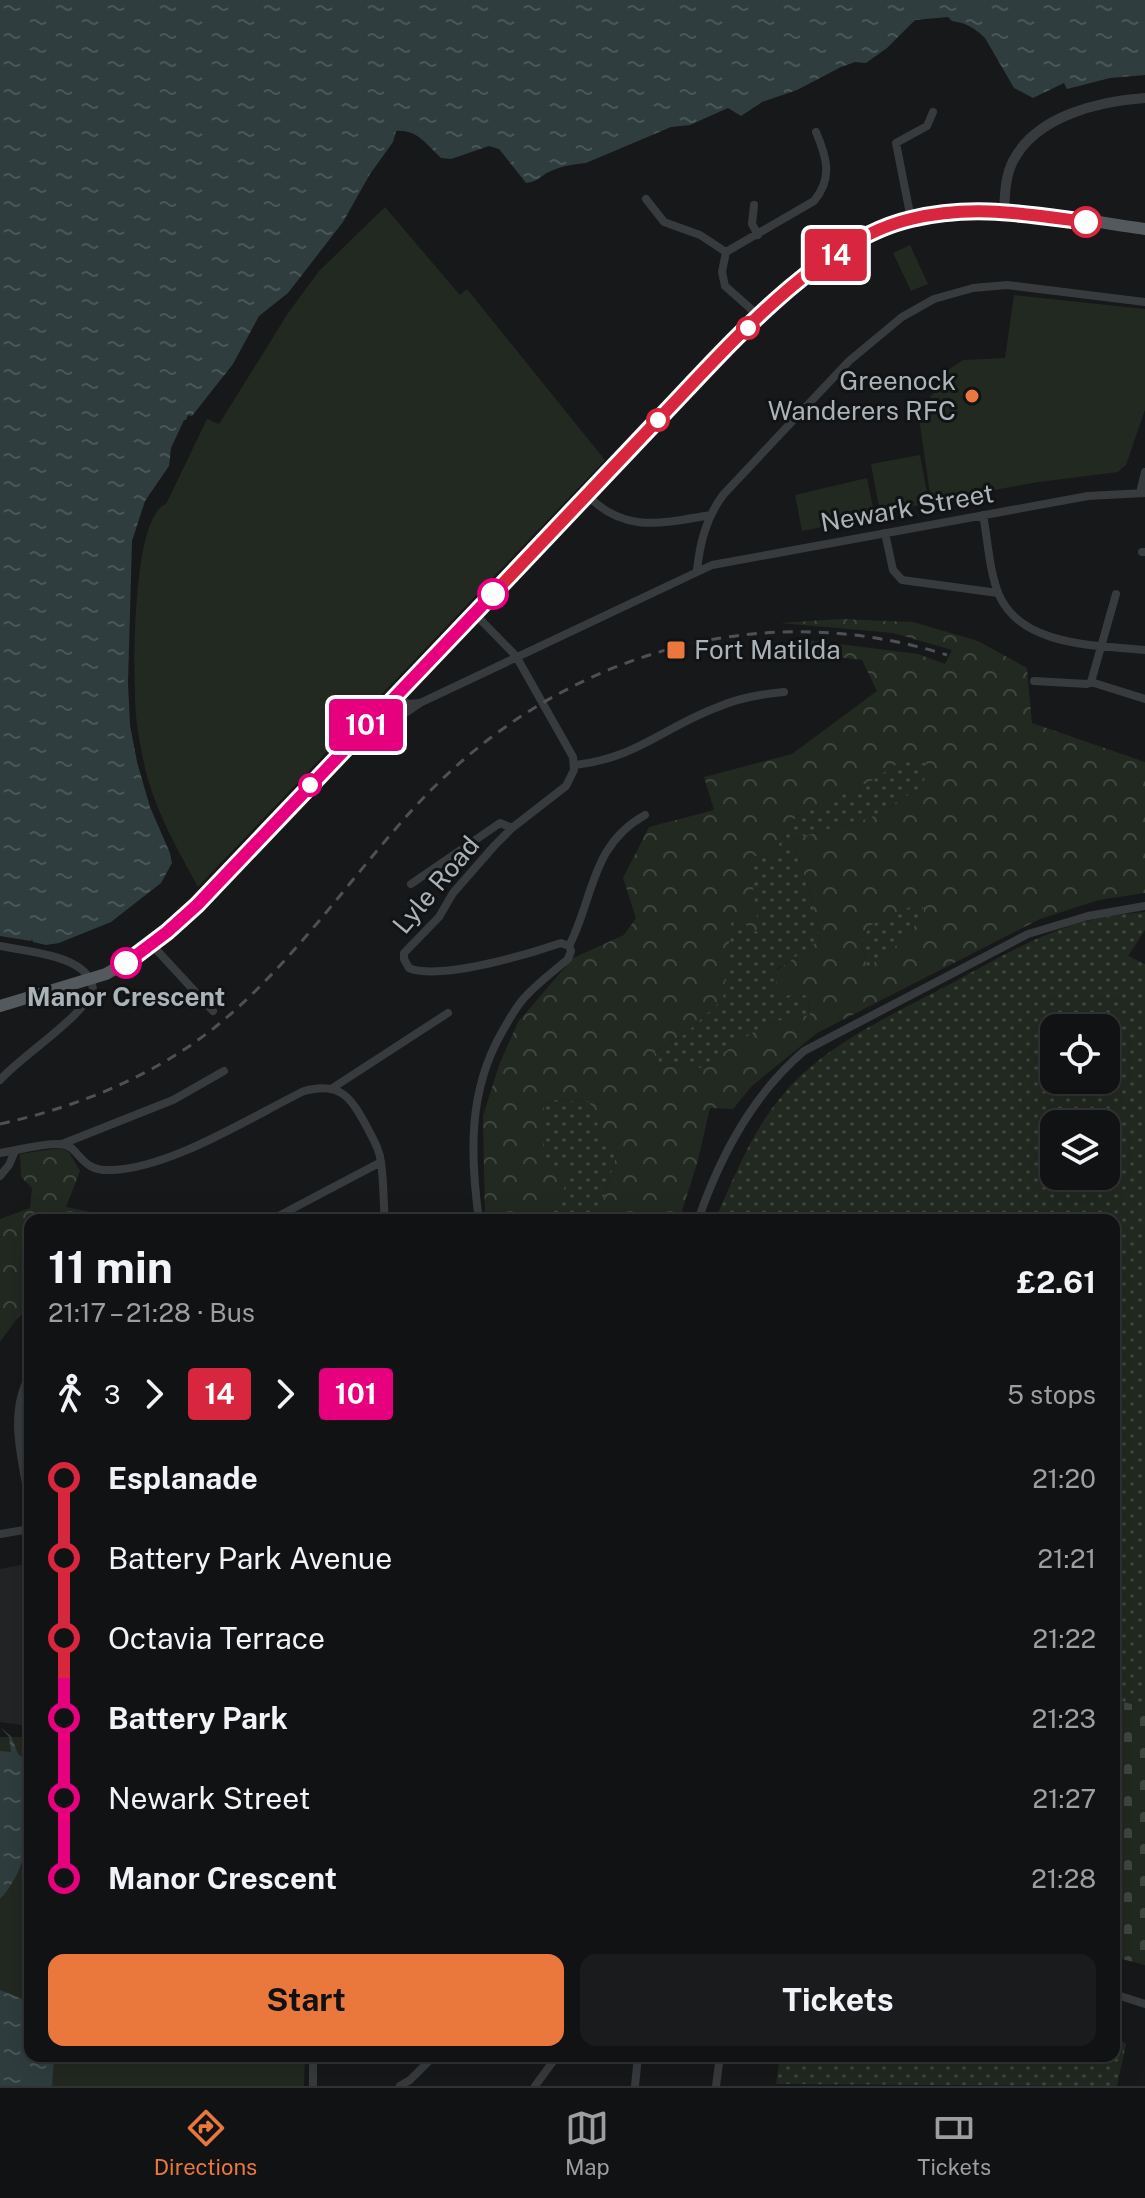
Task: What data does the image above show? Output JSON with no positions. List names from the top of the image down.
{
  "streets": {
    "street": ["Newark Street", "Lyle Road"]
  },
  "places": {
    "other": ["Greenock Wanderers RFC", "Manor Crescent"],
    "transit": ["Fort Matilda"]
  },
  "lines": ["bus line 14", "bus line 101"],
  "page": {
    "on_map": ["14", "101"],
    "heading": ["11 min", "21:17 – 21:28 · Bus", "£2.61"],
    "legs": [
      "3",
      "14",
      "101",
      "5 stops"
    ],
    "list": [
      {
        "name": "Esplanade",
        "value": "21:20"
      },
      {
        "name": "Battery Park Avenue",
        "value": "21:21"
      },
      {
        "name": "Octavia Terrace",
        "value": "21:22"
      },
      {
        "name": "Battery Park",
        "value": "21:23"
      },
      {
        "name": "Newark Street",
        "value": "21:27"
      },
      {
        "name": "Manor Crescent",
        "value": "21:28"
      }
    ],
    "buttons": ["Start", "Tickets"],
    "tabs": ["Directions", "Map", "Tickets"]
  }
}
